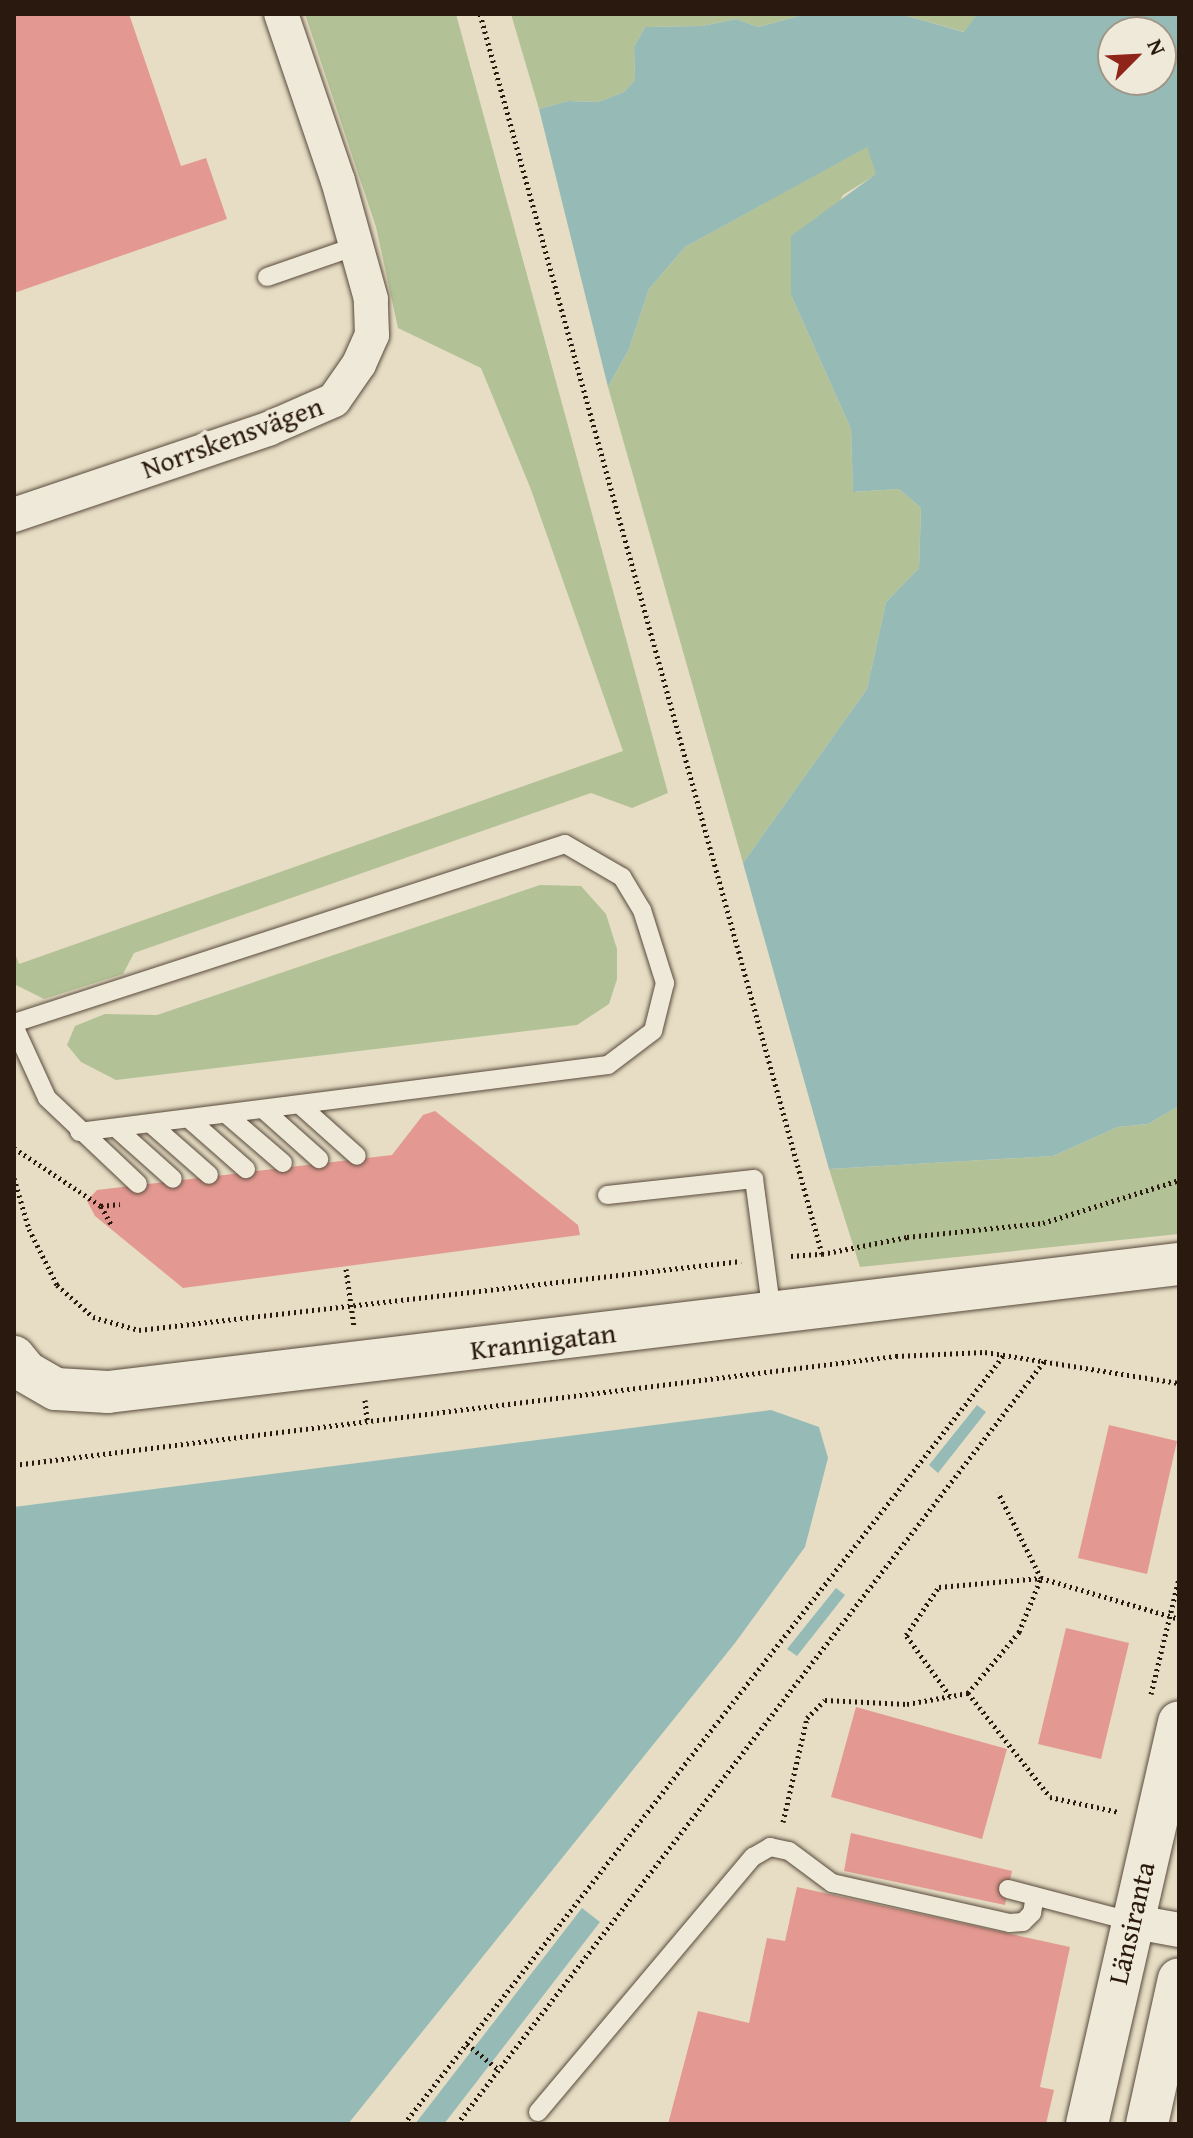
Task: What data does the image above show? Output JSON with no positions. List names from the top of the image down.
{
  "streets": {
    "street": ["Norrskensvägen", "Krannigatan", "Länsiranta"]
  },
  "north": "top right"
}
